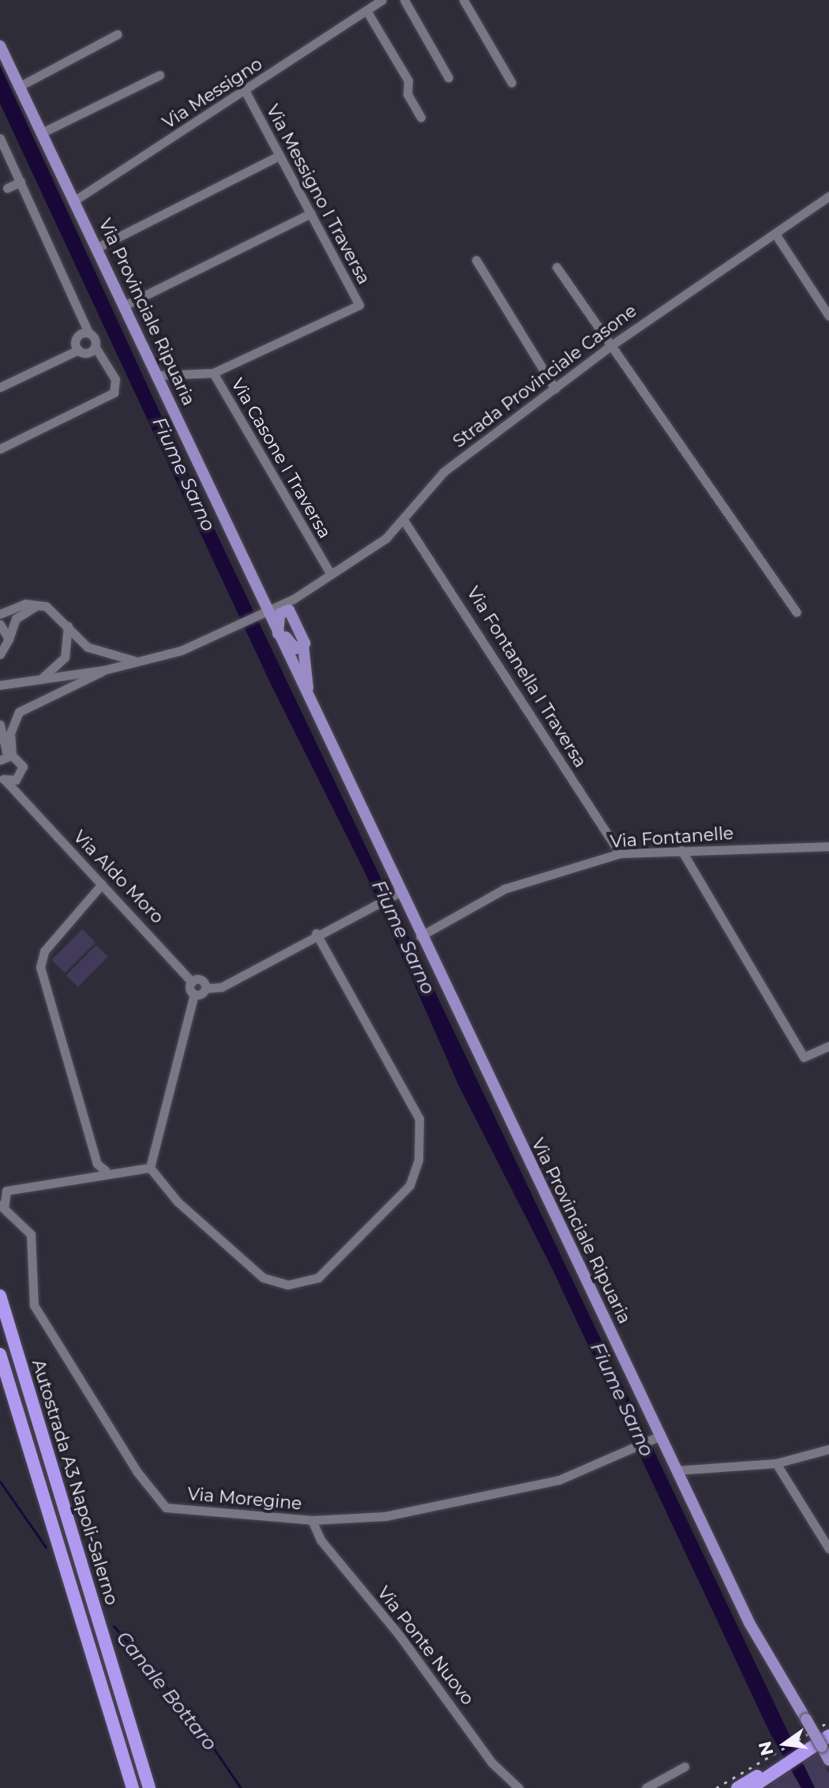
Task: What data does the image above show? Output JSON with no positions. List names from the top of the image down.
{
  "streets": {
    "highway": ["Autostrada A3 Napoli-Salerno"],
    "main road": ["Via Provinciale Ripuaria"],
    "street": [
      "Via Messigno",
      "Via Messigno I Traversa",
      "Strada Provinciale Casone",
      "Via Casone I Traversa",
      "Via Fontanella I Traversa",
      "Via Fontanelle",
      "Via Aldo Moro",
      "Via Moregine",
      "Via Ponte Nuovo"
    ]
  },
  "crossings": [
    ["Via Messigno", "Via Messigno I Traversa"],
    ["Via Messigno", "Via Provinciale Ripuaria"],
    ["Via Messigno I Traversa", "Via Casone I Traversa"],
    ["Via Provinciale Ripuaria", "Strada Provinciale Casone"],
    ["Via Provinciale Ripuaria", "Via Casone I Traversa"],
    ["Via Provinciale Ripuaria", "Via Fontanelle"],
    ["Via Provinciale Ripuaria", "Via Moregine"],
    ["Strada Provinciale Casone", "Via Casone I Traversa"],
    ["Strada Provinciale Casone", "Via Fontanella I Traversa"],
    ["Via Fontanella I Traversa", "Via Fontanelle"],
    ["Via Moregine", "Via Ponte Nuovo"]
  ],
  "water": ["Fiume Sarno", "Canale Bottaro"],
  "north": "left"
}
